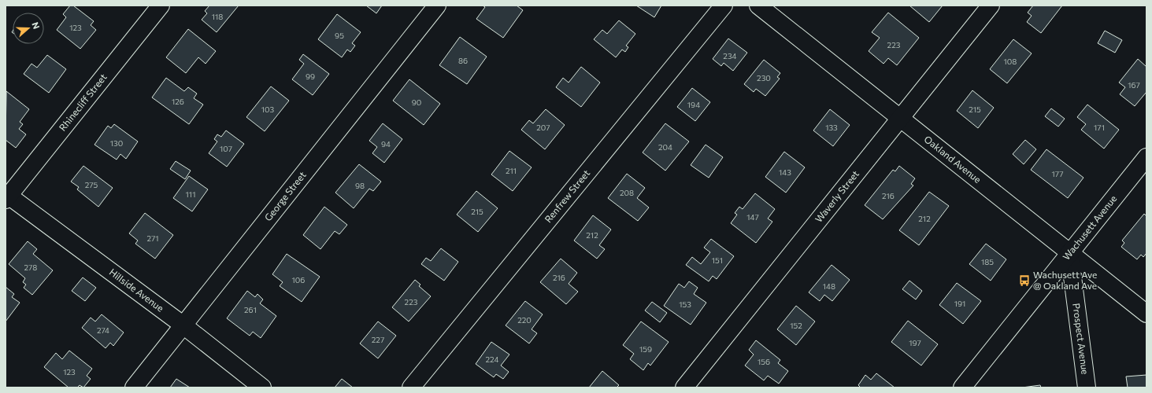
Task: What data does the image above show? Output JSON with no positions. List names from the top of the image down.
{
  "streets": {
    "street": [
      "Rhinecliff Street",
      "Oakland Avenue",
      "George Street",
      "Renfrew Street",
      "Waverly Street",
      "Wachusett Avenue",
      "Hillside Avenue",
      "Prospect Avenue"
    ]
  },
  "crossings": [
    ["Rhinecliff Street", "Hillside Avenue"],
    ["Oakland Avenue", "Waverly Street"],
    ["Oakland Avenue", "Wachusett Avenue"],
    ["Oakland Avenue", "Prospect Avenue"],
    ["George Street", "Hillside Avenue"],
    ["Wachusett Avenue", "Prospect Avenue"]
  ],
  "places": {
    "bus stop": ["Wachusett Ave @ Oakland Ave"]
  },
  "house_numbers": [
    "118",
    "123",
    "95",
    "223",
    "234",
    "86",
    "108",
    "99",
    "230",
    "167",
    "126",
    "90",
    "194",
    "103",
    "215",
    "207",
    "133",
    "171",
    "130",
    "94",
    "204",
    "107",
    "211",
    "143",
    "177",
    "275",
    "98",
    "208",
    "111",
    "216",
    "215",
    "147",
    "212",
    "212",
    "271",
    "151",
    "185",
    "278",
    "216",
    "106",
    "148",
    "223",
    "191",
    "153",
    "261",
    "220",
    "152",
    "274",
    "227",
    "197",
    "159",
    "224",
    "156",
    "123"
  ],
  "north": "right"
}
